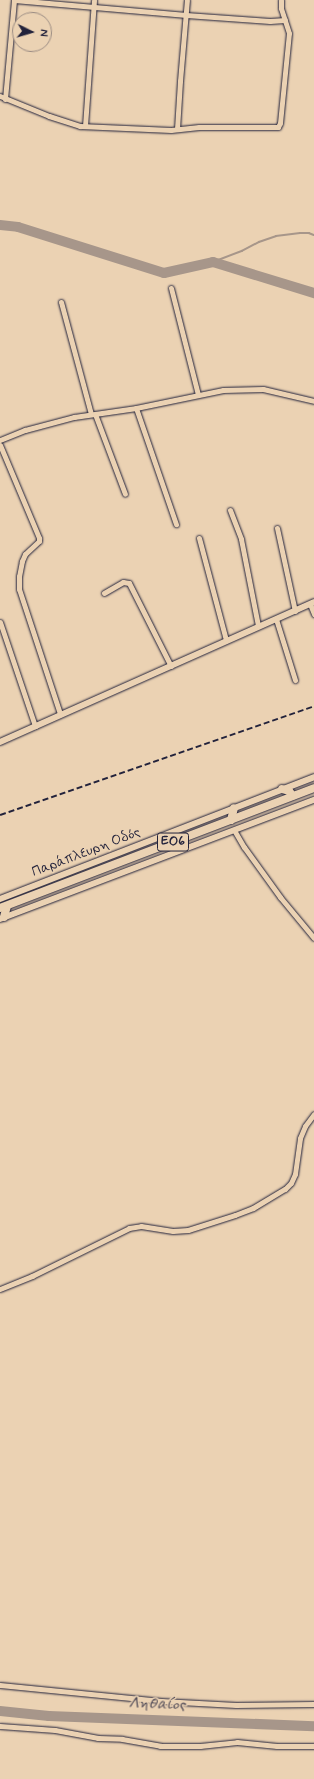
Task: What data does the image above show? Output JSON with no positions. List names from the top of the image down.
{
  "streets": {
    "main road": ["ΕΟ6"],
    "street": ["Παράπλευρη Οδός"]
  },
  "water": ["Ληθαίος"],
  "north": "right"
}
